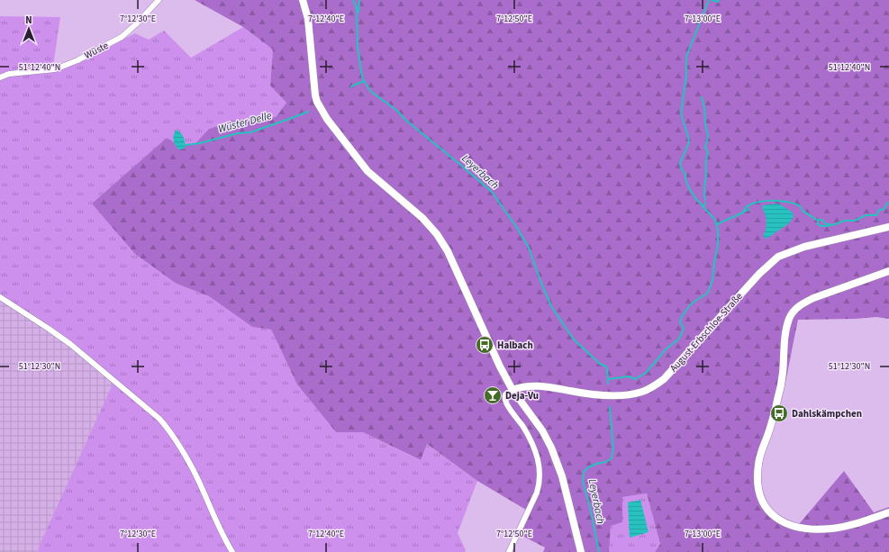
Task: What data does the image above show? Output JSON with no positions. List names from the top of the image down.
{
  "streets": {
    "main road": ["August-Erbschloe-Straße"],
    "street": ["Wüste"]
  },
  "water": ["Wüster Delle", "Leyerbach"],
  "places": {
    "bus stop": ["Halbach", "Dahlskämpchen"],
    "bar": ["Deja-Vu"]
  },
  "north": "top",
  "coordinates": [
    "7°12'30\"E",
    "7°12'40\"E",
    "7°12'50\"E",
    "7°13'00\"E",
    "51°12'40\"N",
    "51°12'30\"N"
  ]
}
